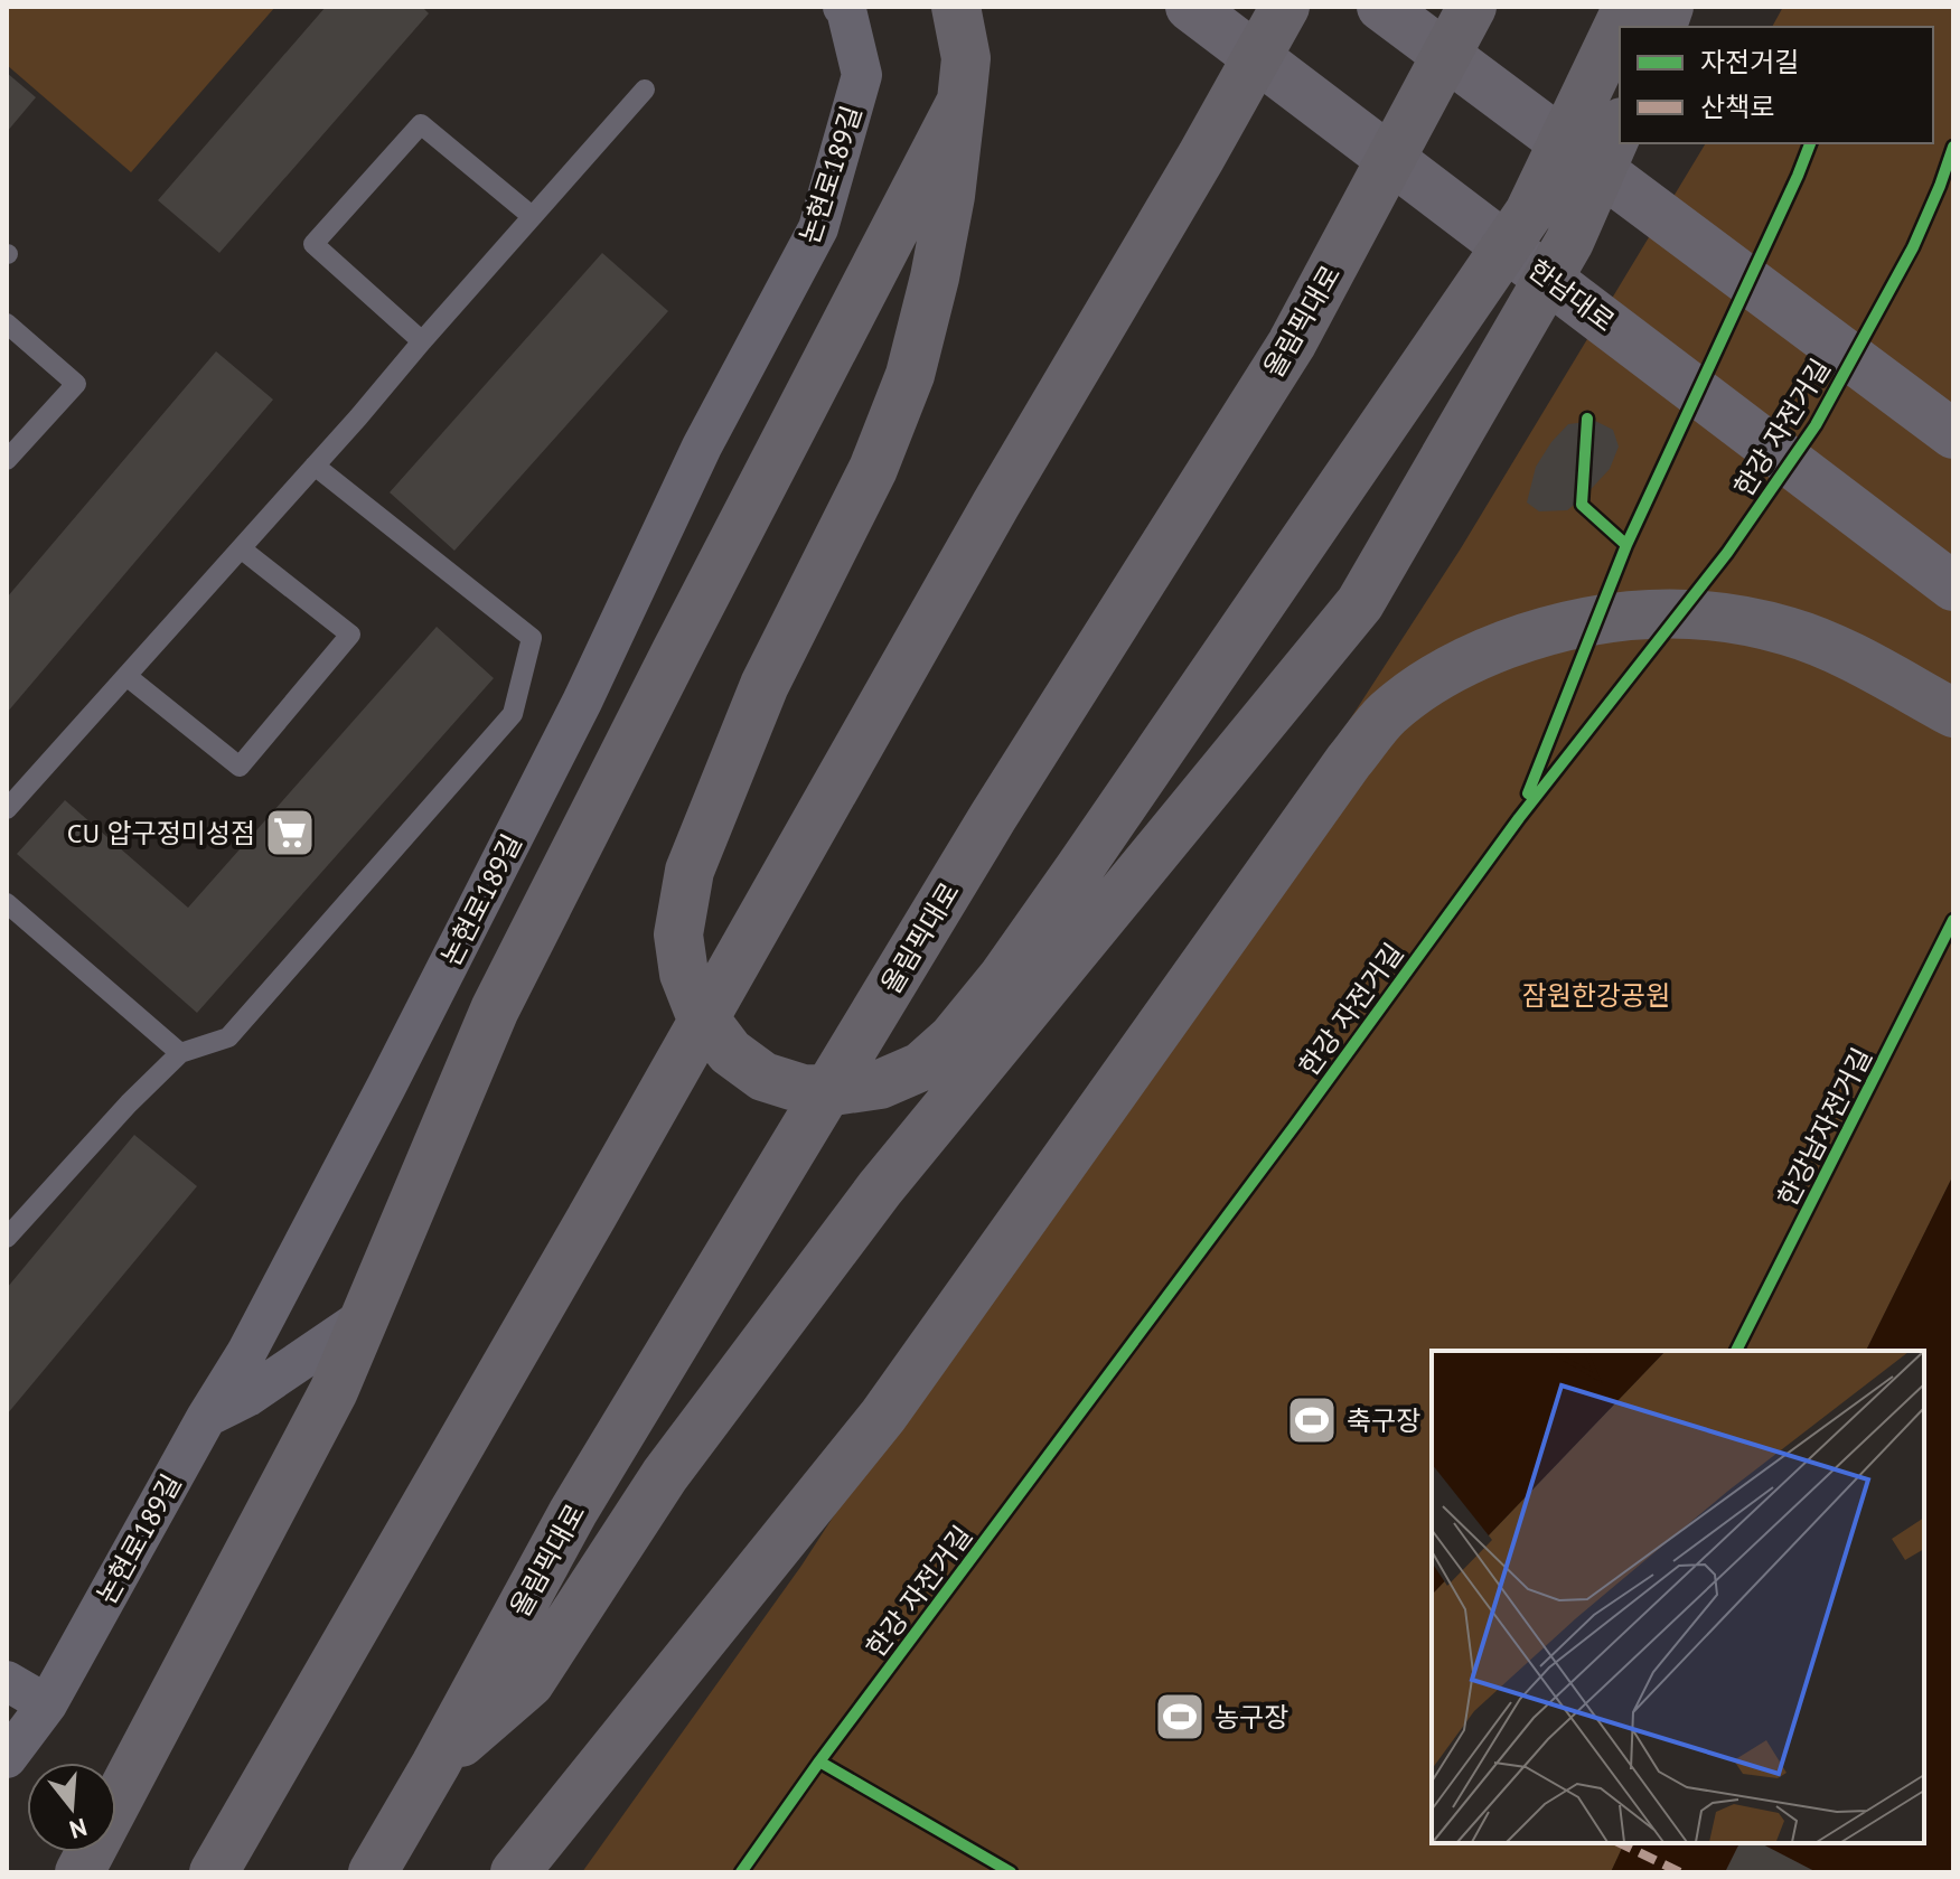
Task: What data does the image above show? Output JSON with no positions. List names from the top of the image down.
{
  "streets": {
    "highway": ["올림픽대로"],
    "main road": ["한남대로"],
    "street": ["논현로189길"],
    "cycle path": ["한강 자전거길", "한강남자전거길"]
  },
  "parks": ["잠원한강공원"],
  "places": {
    "supermarket": ["CU 압구정미성점"],
    "sports": ["축구장", "농구장"]
  },
  "legend": ["자전거길", "산책로"],
  "north": "bottom"
}
